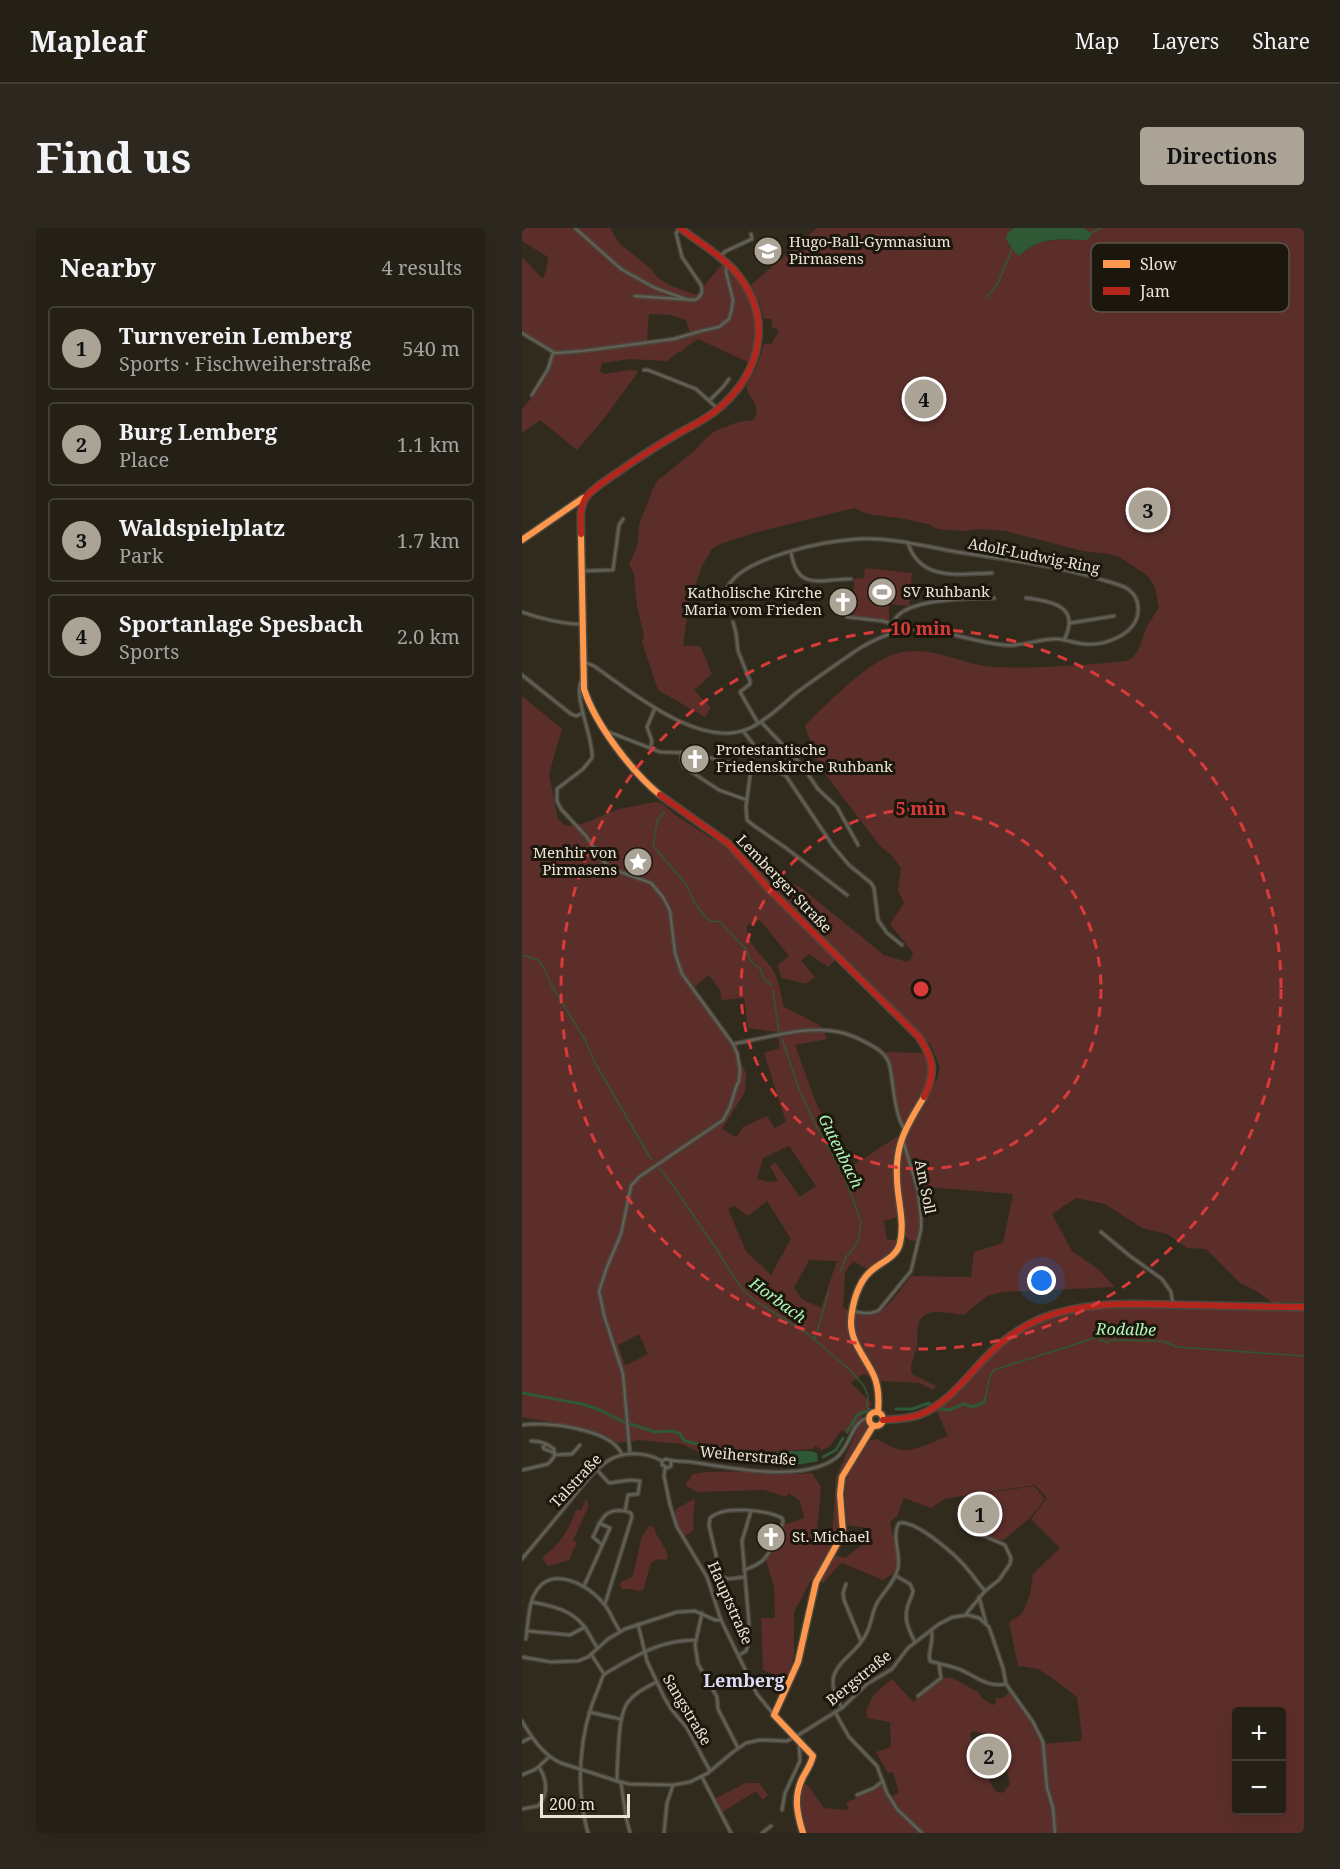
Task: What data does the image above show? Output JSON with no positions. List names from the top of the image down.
{
  "streets": {
    "main road": ["Lemberger Straße", "Hauptstraße"],
    "street": [
      "Adolf-Ludwig-Ring",
      "Am Soll",
      "Weiherstraße",
      "Talstraße",
      "Bergstraße",
      "Sangstraße"
    ]
  },
  "crossings": [
    ["Weiherstraße", "Talstraße"],
    ["Weiherstraße", "Hauptstraße"],
    ["Talstraße", "Hauptstraße"],
    ["Hauptstraße", "Bergstraße"]
  ],
  "districts": ["Lemberg"],
  "water": ["Gutenbach", "Horbach", "Rodalbe"],
  "places": {
    "school or university": ["Hugo-Ball-Gymnasium Pirmasens"],
    "sports": ["SV Ruhbank"],
    "church": ["Katholische Kirche Maria vom Frieden", "Protestantische Friedenskirche Ruhbank", "St. Michael"],
    "place": ["Menhir von Pirmasens"]
  },
  "legend": ["Slow", "Jam"],
  "scale_bar": "200 m",
  "page": {
    "header": "Mapleaf",
    "nav": ["Map", "Layers", "Share"],
    "buttons": "Directions",
    "title": "Find us",
    "heading": ["Nearby", "4 results"],
    "list": [
      {
        "mark": "1",
        "name": "Turnverein Lemberg",
        "note": "Sports · Fischweiherstraße",
        "value": "540 m"
      },
      {
        "mark": "2",
        "name": "Burg Lemberg",
        "note": "Place",
        "value": "1.1 km"
      },
      {
        "mark": "3",
        "name": "Waldspielplatz",
        "note": "Park",
        "value": "1.7 km"
      },
      {
        "mark": "4",
        "name": "Sportanlage Spesbach",
        "note": "Sports",
        "value": "2.0 km"
      }
    ],
    "pins": [
      "4",
      "3",
      "1",
      "2"
    ],
    "map_buttons": ["+", "−"],
    "scale": "200 m"
  },
  "rings": ["10 min", "5 min"]
}
